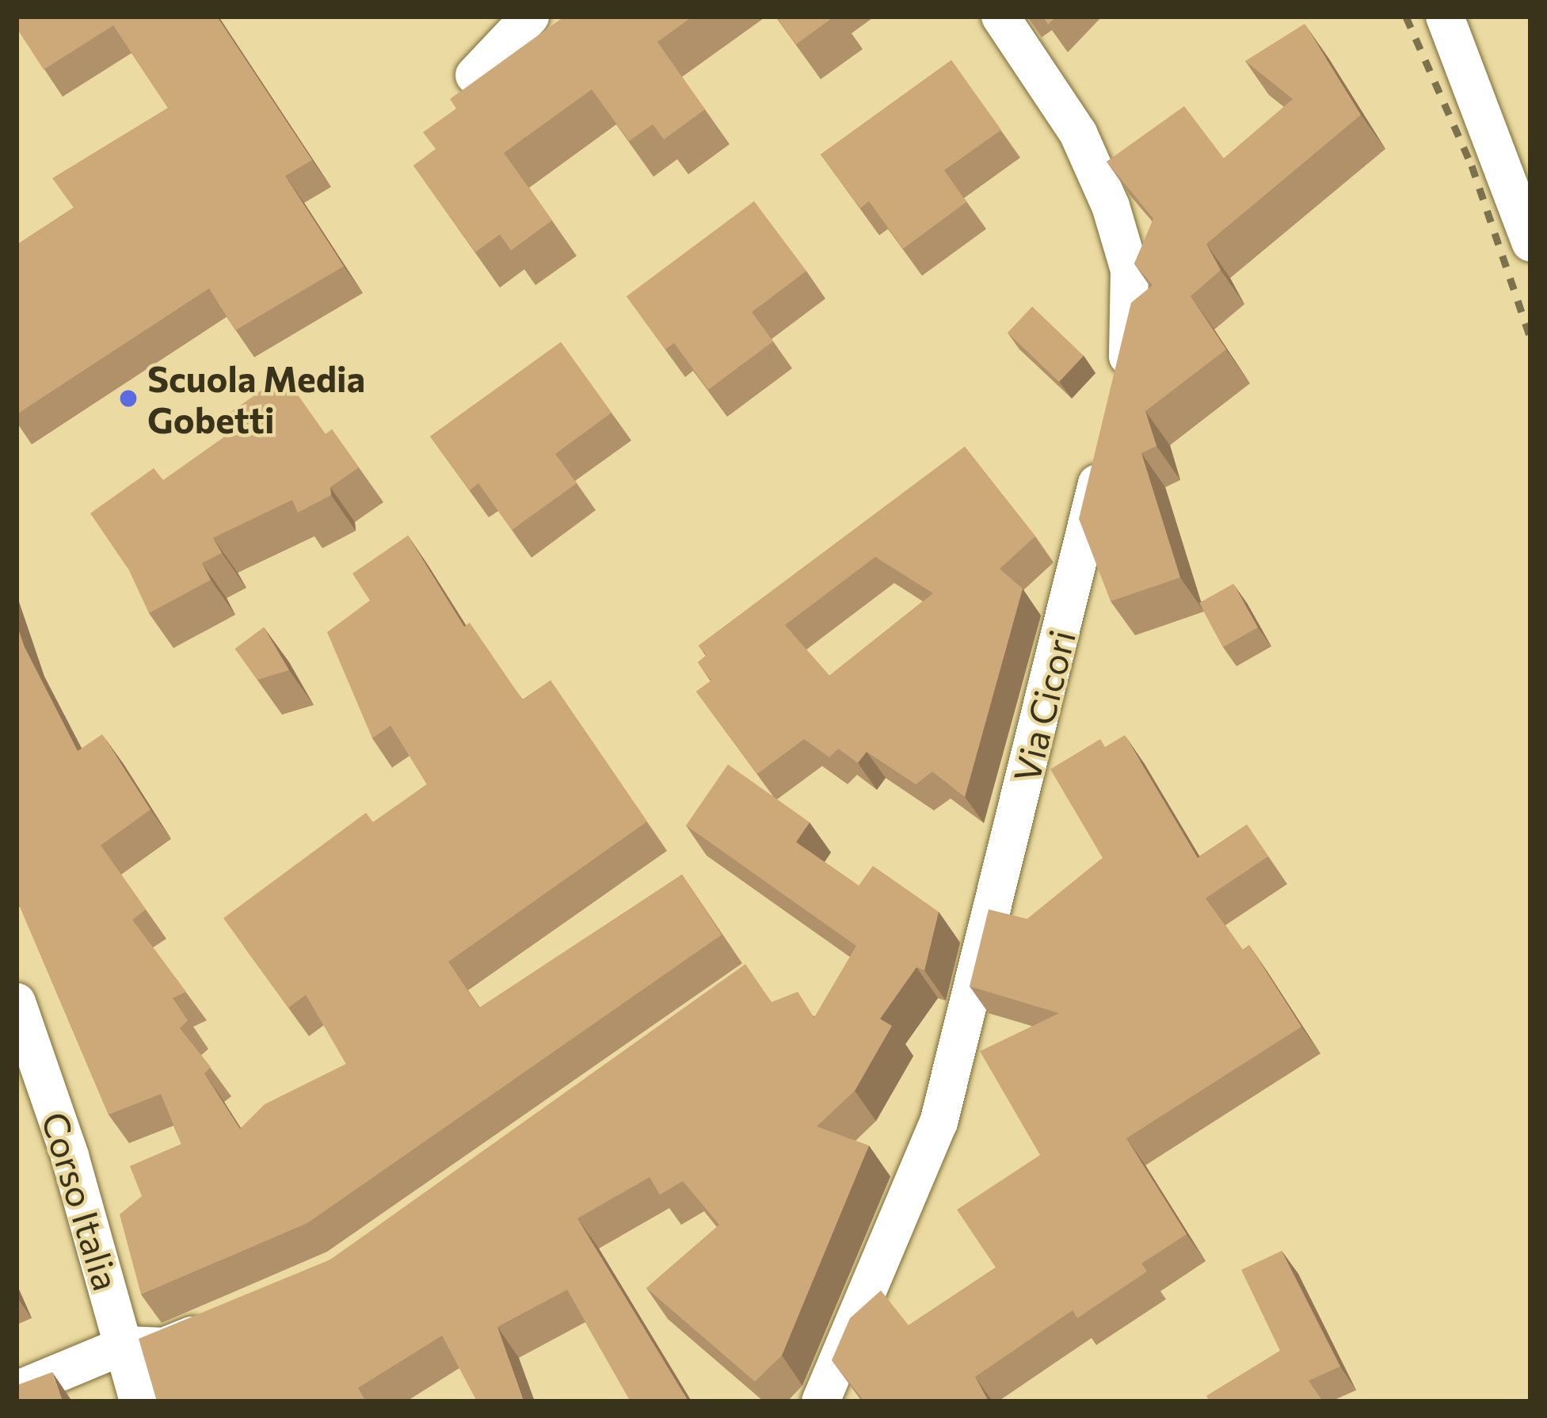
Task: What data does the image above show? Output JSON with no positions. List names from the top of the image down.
{
  "streets": {
    "street": ["Via Cicori", "Corso Italia"]
  },
  "places": ["Scuola Media Gobetti"]
}
